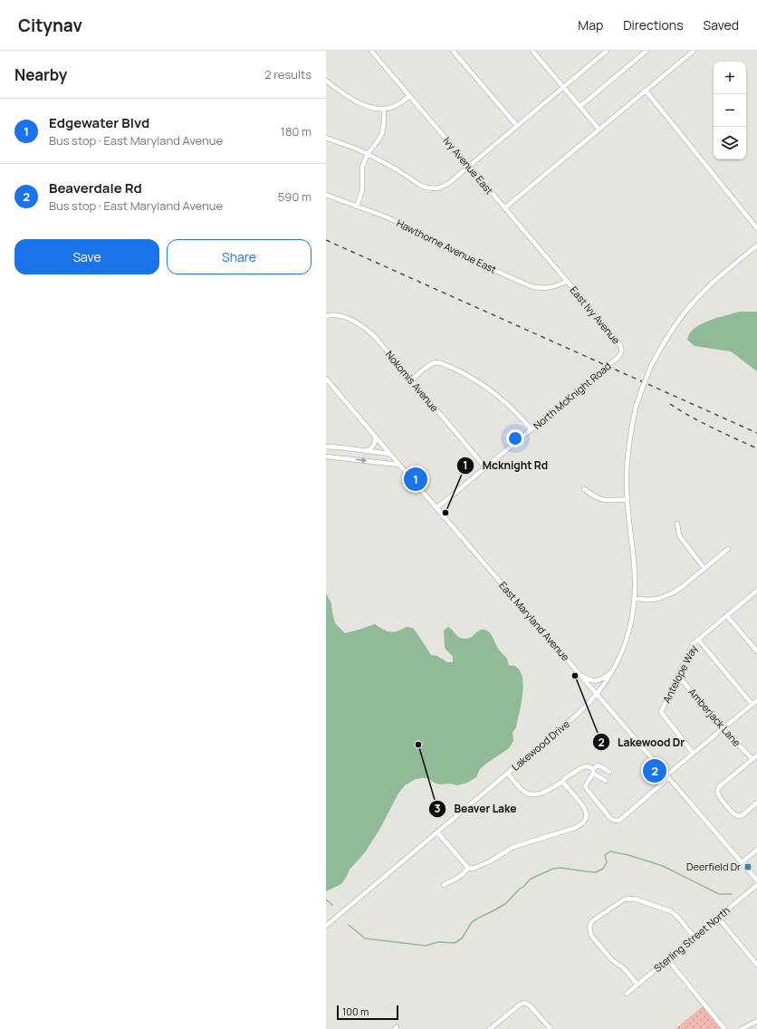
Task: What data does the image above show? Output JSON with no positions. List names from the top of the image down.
{
  "streets": {
    "street": [
      "Ivy Avenue East",
      "Hawthorne Avenue East",
      "East Ivy Avenue",
      "Nokomis Avenue",
      "North McKnight Road",
      "East Maryland Avenue",
      "Antelope Way",
      "Amberjack Lane",
      "Lakewood Drive",
      "Sterling Street North"
    ]
  },
  "crossings": [
    ["Ivy Avenue East", "Hawthorne Avenue East"],
    ["Ivy Avenue East", "East Ivy Avenue"],
    ["Hawthorne Avenue East", "East Ivy Avenue"],
    ["East Ivy Avenue", "North McKnight Road"],
    ["Nokomis Avenue", "North McKnight Road"],
    ["North McKnight Road", "East Maryland Avenue"],
    ["East Maryland Avenue", "Lakewood Drive"],
    ["Antelope Way", "Amberjack Lane"]
  ],
  "places": {
    "other": ["Mcknight Rd", "Lakewood Dr", "Beaver Lake"],
    "transit": ["Deerfield Dr"]
  },
  "scale_bar": "100 m",
  "page": {
    "header": "Citynav",
    "nav": ["Map", "Directions", "Saved"],
    "heading": ["Nearby", "2 results"],
    "map_buttons": ["+", "−"],
    "list": [
      {
        "mark": "1",
        "name": "Edgewater Blvd",
        "note": "Bus stop · East Maryland Avenue",
        "value": "180 m"
      },
      {
        "mark": "2",
        "name": "Beaverdale Rd",
        "note": "Bus stop · East Maryland Avenue",
        "value": "590 m"
      }
    ],
    "buttons": ["Save", "Share"],
    "pins": ["1", "2"],
    "scale": "100 m"
  }
}
